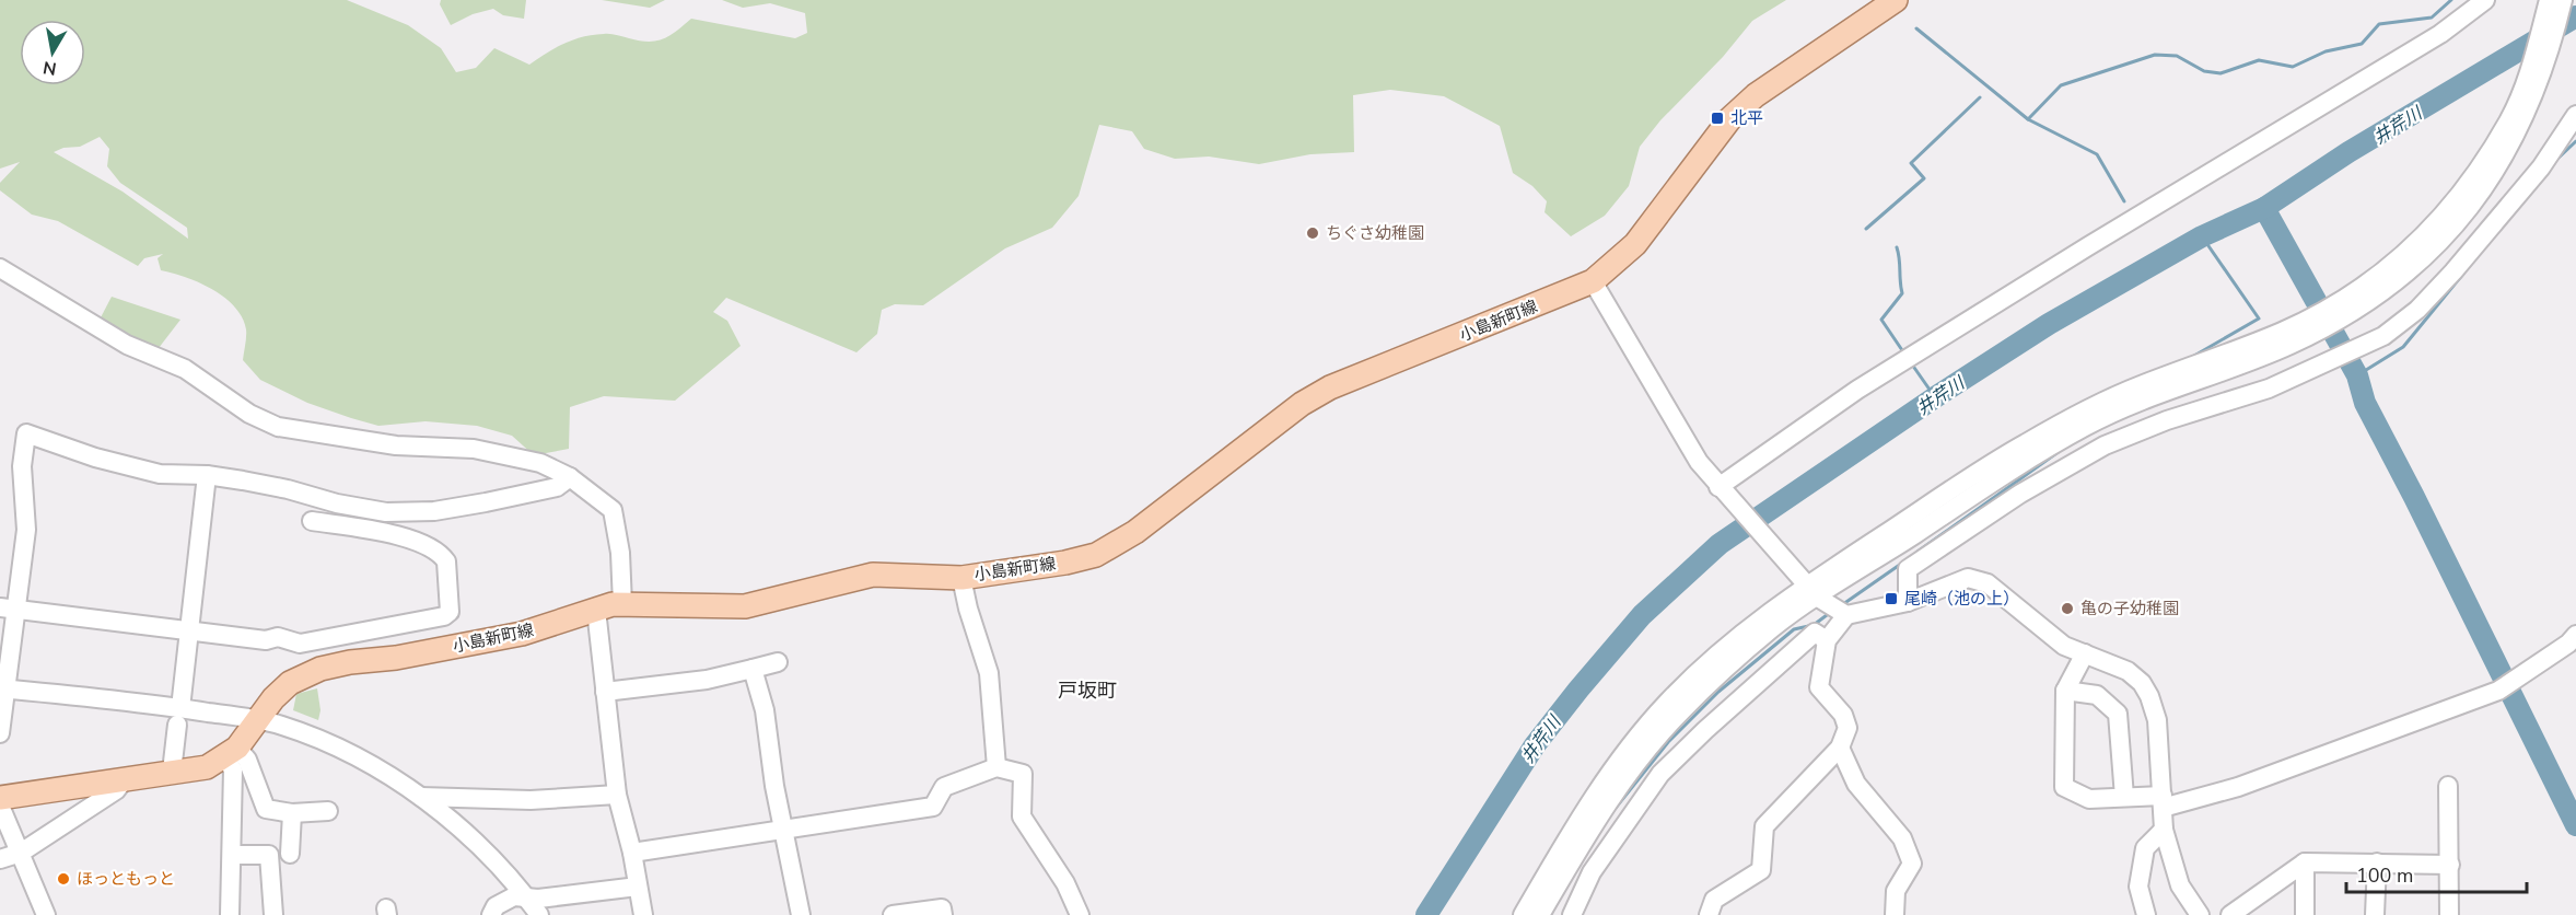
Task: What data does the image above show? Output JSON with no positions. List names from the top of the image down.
{
  "streets": {
    "main road": ["小島新町線"]
  },
  "districts": ["戸坂町"],
  "water": ["井芹川"],
  "places": {
    "transit": ["北平", "尾崎（池の上）"],
    "other": ["ちぐさ幼稚園", "亀の子幼稚園", "ほっともっと"]
  },
  "scale_bar": "100 m",
  "north": "bottom"
}
